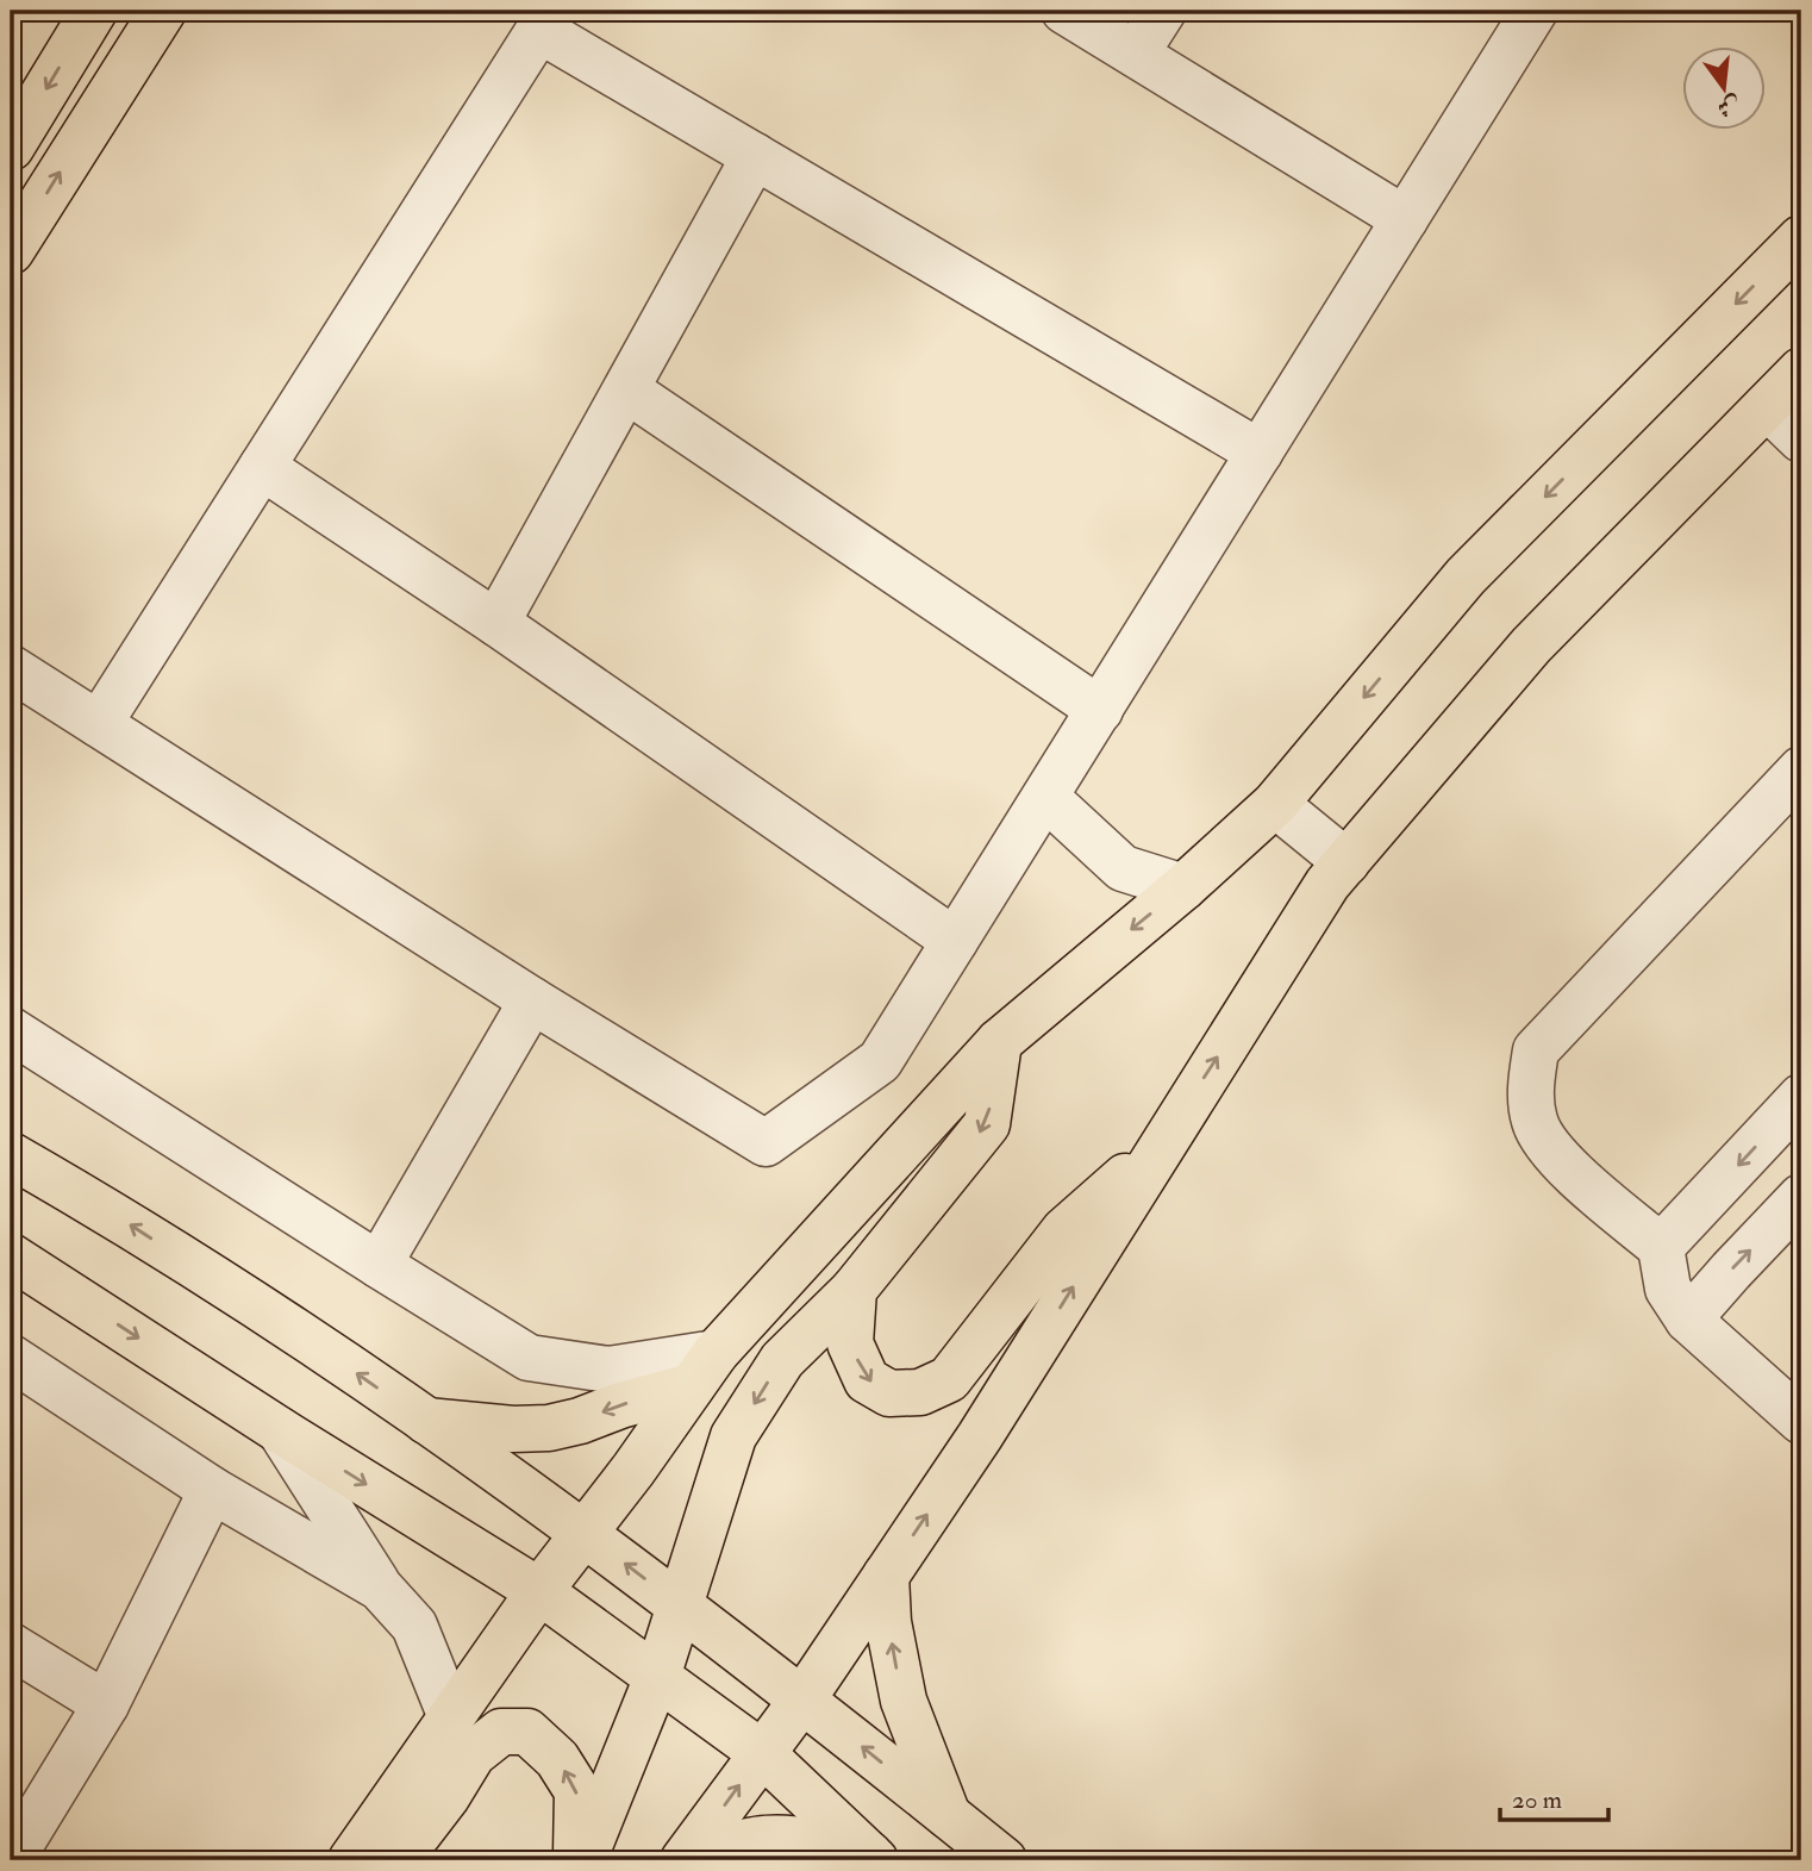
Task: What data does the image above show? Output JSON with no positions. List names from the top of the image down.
{
  "scale_bar": "20 m",
  "north": "bottom"
}
